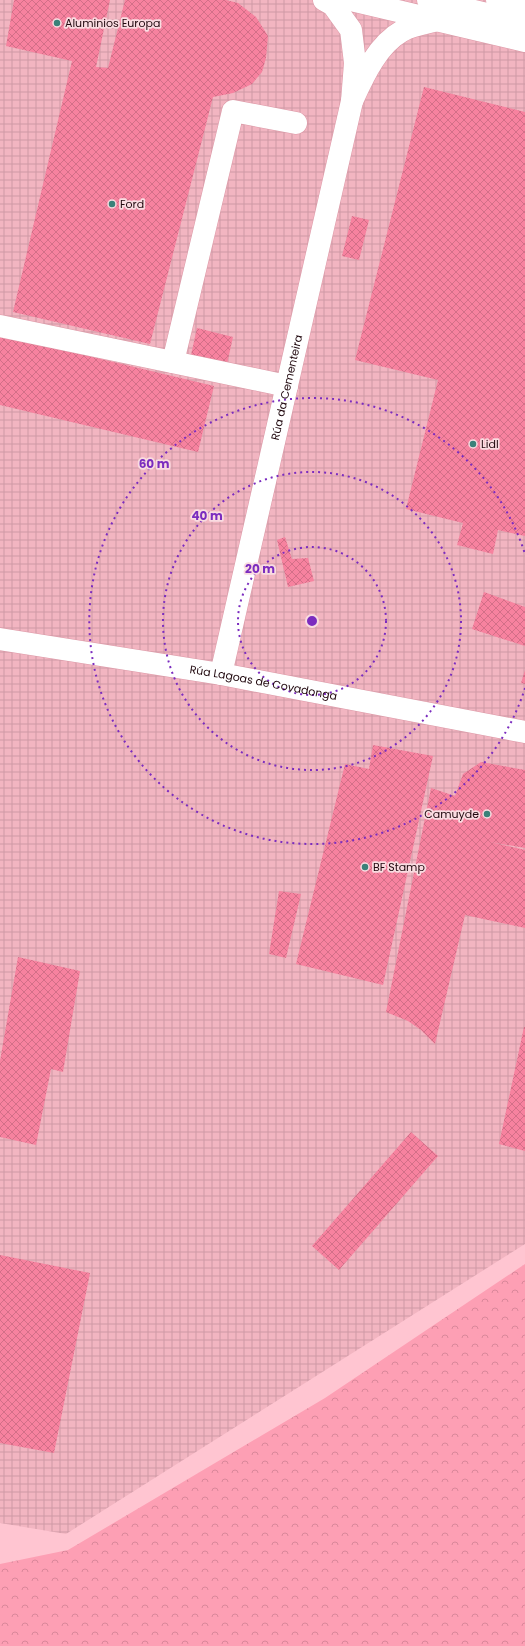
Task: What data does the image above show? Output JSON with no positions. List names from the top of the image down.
{
  "streets": {
    "street": ["Rúa da Cementeira", "Rúa Lagoas de Covadonga"]
  },
  "crossings": [
    ["Rúa da Cementeira", "Rúa Lagoas de Covadonga"]
  ],
  "places": [
    "Aluminios Europa",
    "Ford",
    "Lidl",
    "Camuyde",
    "BF Stamp"
  ],
  "rings": ["60 m", "40 m", "20 m"]
}
